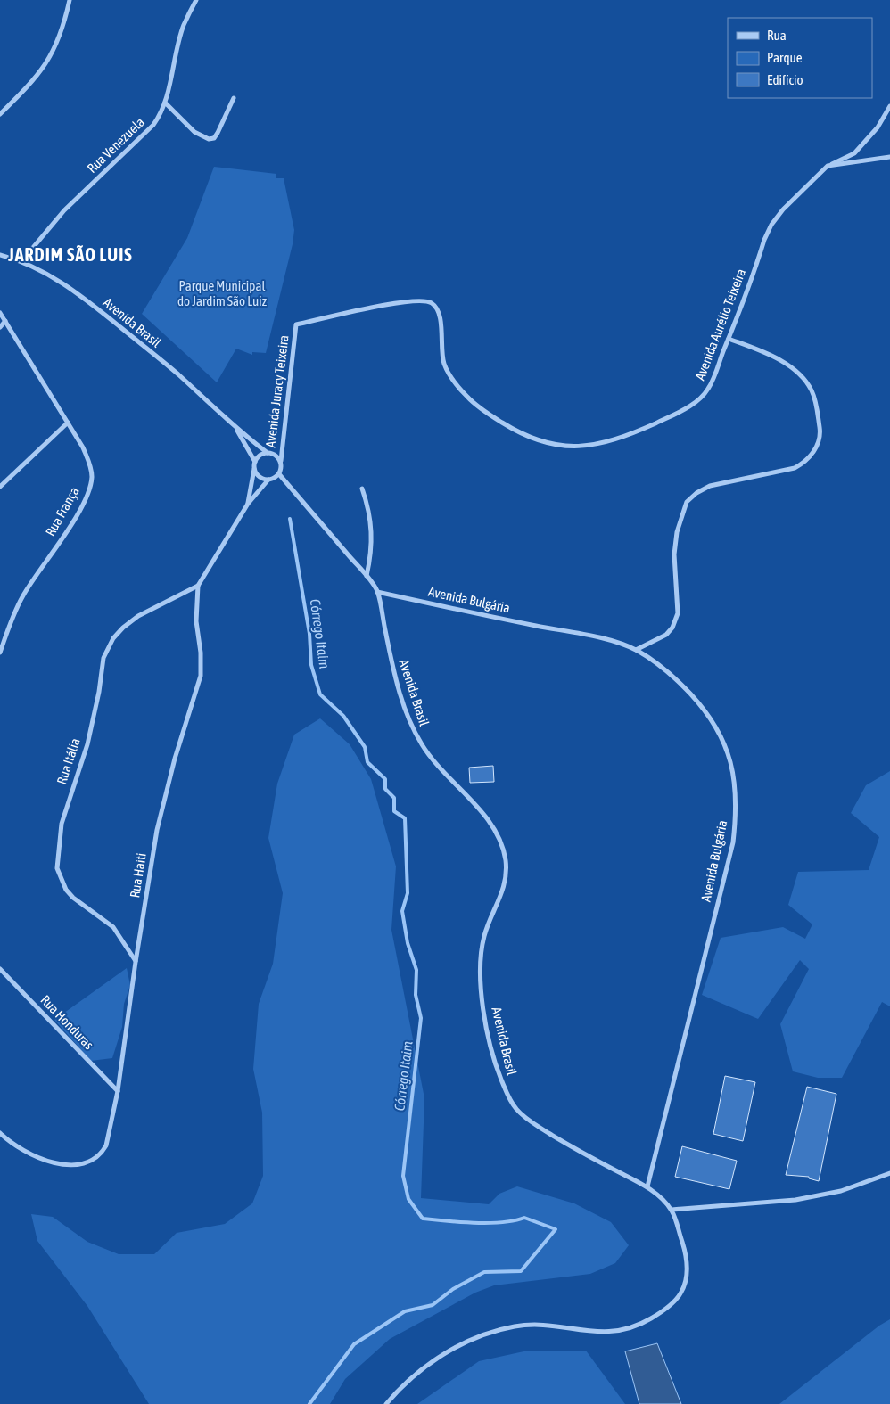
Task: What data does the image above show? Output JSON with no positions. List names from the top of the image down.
{
  "streets": {
    "street": [
      "Rua Venezuela",
      "Avenida Brasil",
      "Avenida Aurélio Teixeira",
      "Avenida Juracy Teixeira",
      "Rua França",
      "Avenida Bulgária",
      "Rua Itália",
      "Rua Haiti",
      "Rua Honduras"
    ]
  },
  "crossings": [
    ["Rua Venezuela", "Avenida Brasil"],
    ["Avenida Brasil", "Avenida Juracy Teixeira"],
    ["Avenida Brasil", "Avenida Bulgária"],
    ["Avenida Brasil", "Rua Haiti"],
    ["Avenida Aurélio Teixeira", "Avenida Juracy Teixeira"],
    ["Avenida Juracy Teixeira", "Rua Haiti"],
    ["Rua Itália", "Rua Haiti"],
    ["Rua Haiti", "Rua Honduras"]
  ],
  "districts": ["JARDIM SÃO LUIS"],
  "water": ["Córrego Itaim"],
  "parks": ["Parque Municipal do Jardim São Luiz"],
  "legend": ["Rua", "Parque", "Edifício"]
}
